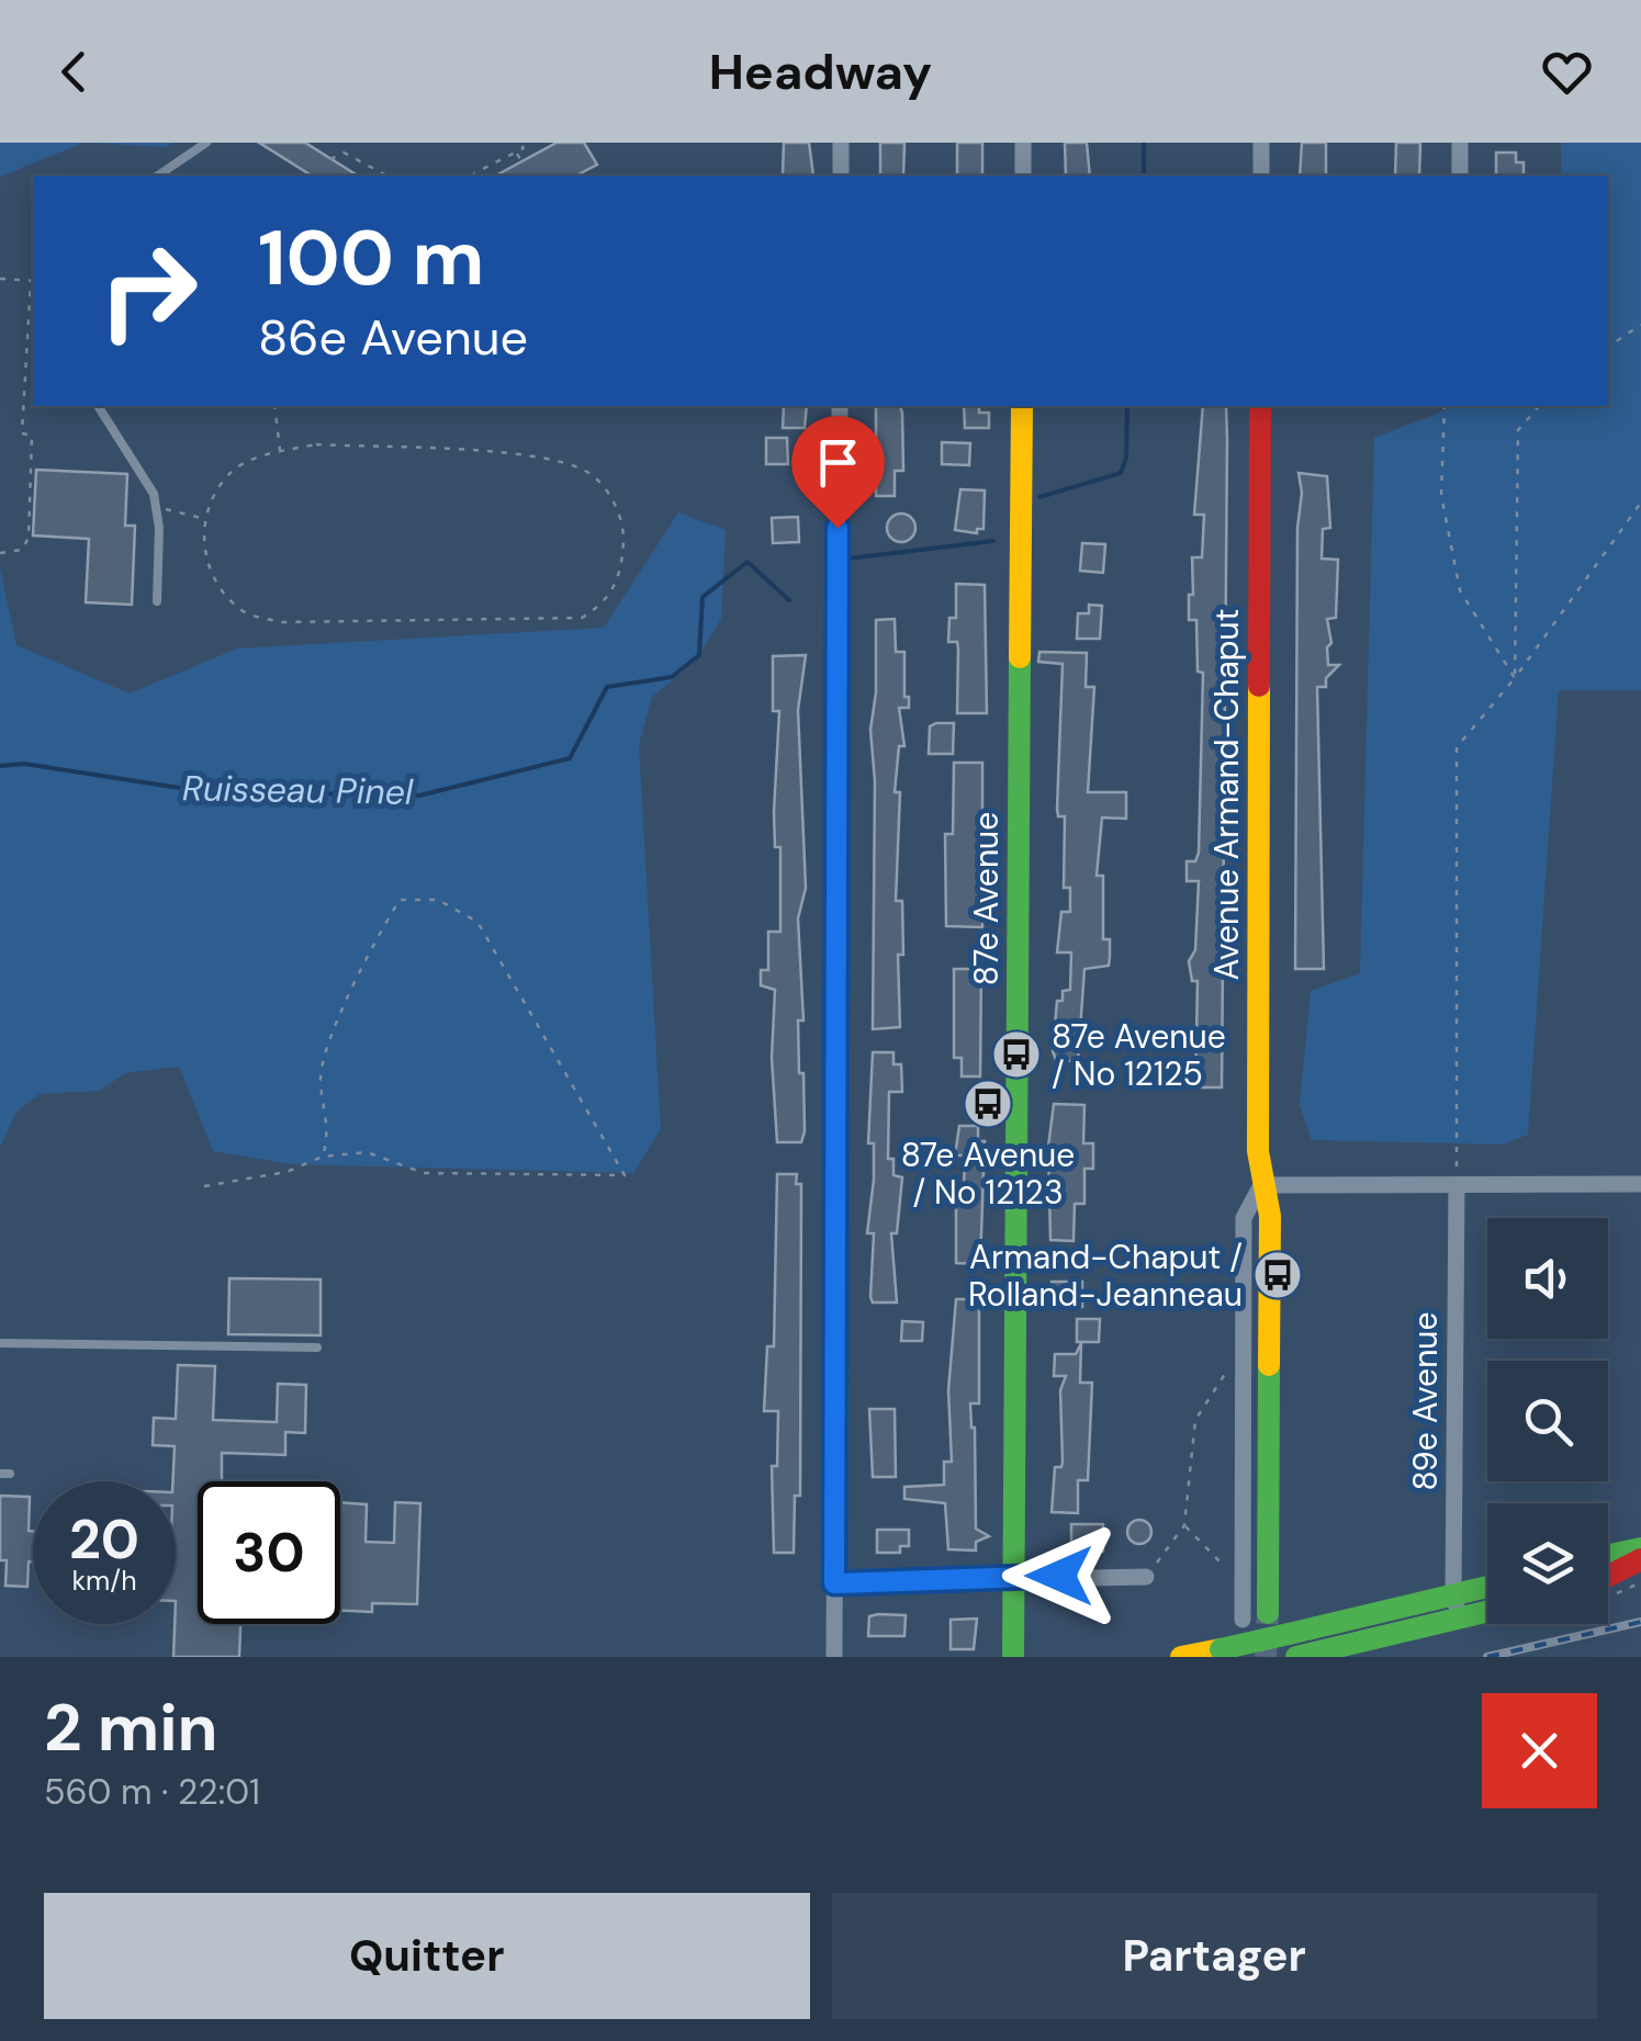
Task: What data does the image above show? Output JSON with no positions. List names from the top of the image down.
{
  "streets": {
    "street": ["Avenue Armand-Chaput", "87e Avenue", "89e Avenue"]
  },
  "water": ["Ruisseau Pinel"],
  "places": {
    "bus stop": ["87e Avenue / No 12125", "87e Avenue / No 12123", "Armand-Chaput / Rolland-Jeanneau"]
  },
  "page": {
    "header": "Headway",
    "turn": ["100 m", "86e Avenue"],
    "speed": "20 km/h",
    "limit": "30",
    "heading": ["2 min", "560 m · 22:01"],
    "buttons": ["Quitter", "Partager"]
  }
}
